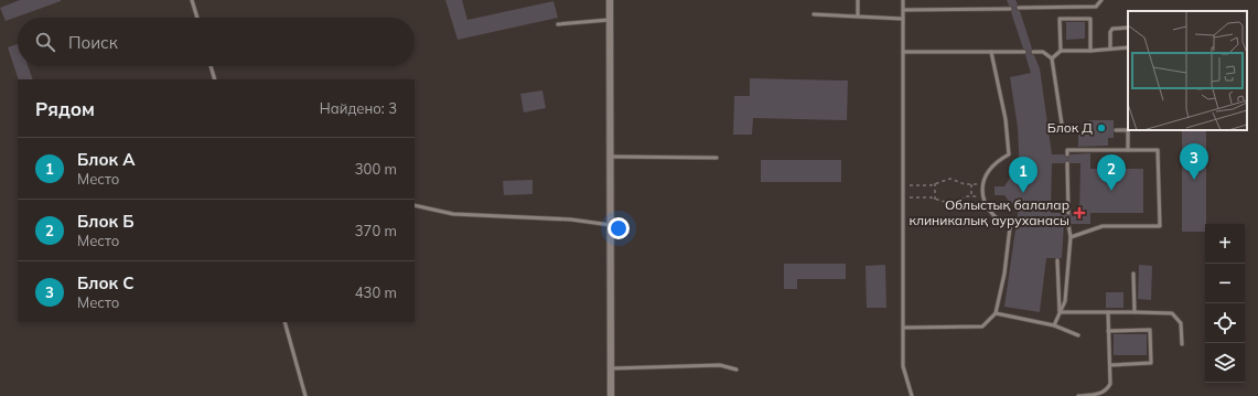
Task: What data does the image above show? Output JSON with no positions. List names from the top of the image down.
{
  "places": {
    "other": ["Блок Д"],
    "health": ["Облыстық балалар клиникалық ауруханасы"]
  },
  "page": {
    "search": "Поиск",
    "heading": ["Рядом", "Найдено: 3"],
    "list": [
      {
        "mark": "1",
        "name": "Блок А",
        "note": "Место",
        "value": "300 m"
      },
      {
        "mark": "2",
        "name": "Блок Б",
        "note": "Место",
        "value": "370 m"
      },
      {
        "mark": "3",
        "name": "Блок С",
        "note": "Место",
        "value": "430 m"
      }
    ],
    "pins": ["3", "2", "1"],
    "map_buttons": ["+", "−"]
  }
}
